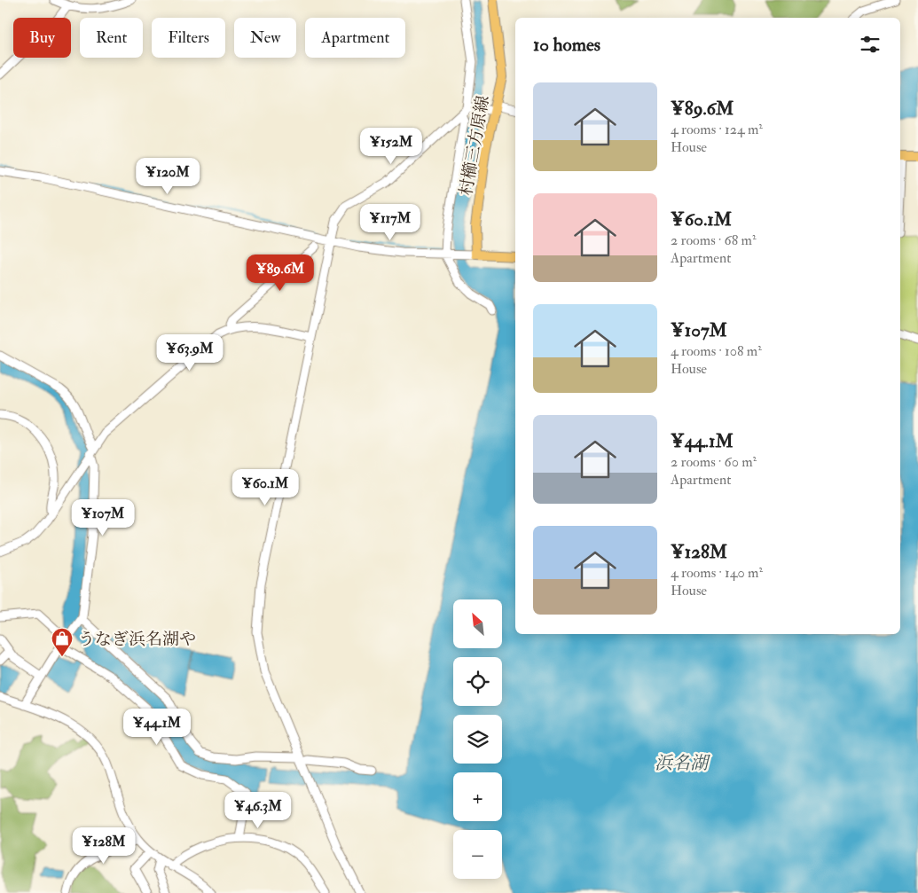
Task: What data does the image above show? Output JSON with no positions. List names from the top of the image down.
{
  "streets": {
    "main road": ["村櫛三方原線"]
  },
  "water": ["浜名湖"],
  "places": {
    "shop": ["うなぎ浜名湖や"]
  },
  "north": "top left",
  "page": {
    "chip": [
      "Buy",
      "Rent",
      "Filters",
      "New",
      "Apartment"
    ],
    "heading": "10 homes",
    "list": [
      {
        "name": "¥89.6M",
        "note": "4 rooms · 124 m² · House"
      },
      {
        "name": "¥60.1M",
        "note": "2 rooms · 68 m² · Apartment"
      },
      {
        "name": "¥107M",
        "note": "4 rooms · 108 m² · House"
      },
      {
        "name": "¥44.1M",
        "note": "2 rooms · 60 m² · Apartment"
      },
      {
        "name": "¥128M",
        "note": "4 rooms · 140 m² · House"
      }
    ],
    "price": [
      "¥152M",
      "¥120M",
      "¥117M",
      "¥89.6M",
      "¥63.9M",
      "¥60.1M",
      "¥107M",
      "¥44.1M",
      "¥46.3M",
      "¥128M"
    ],
    "map_buttons": ["+", "−"]
  }
}
